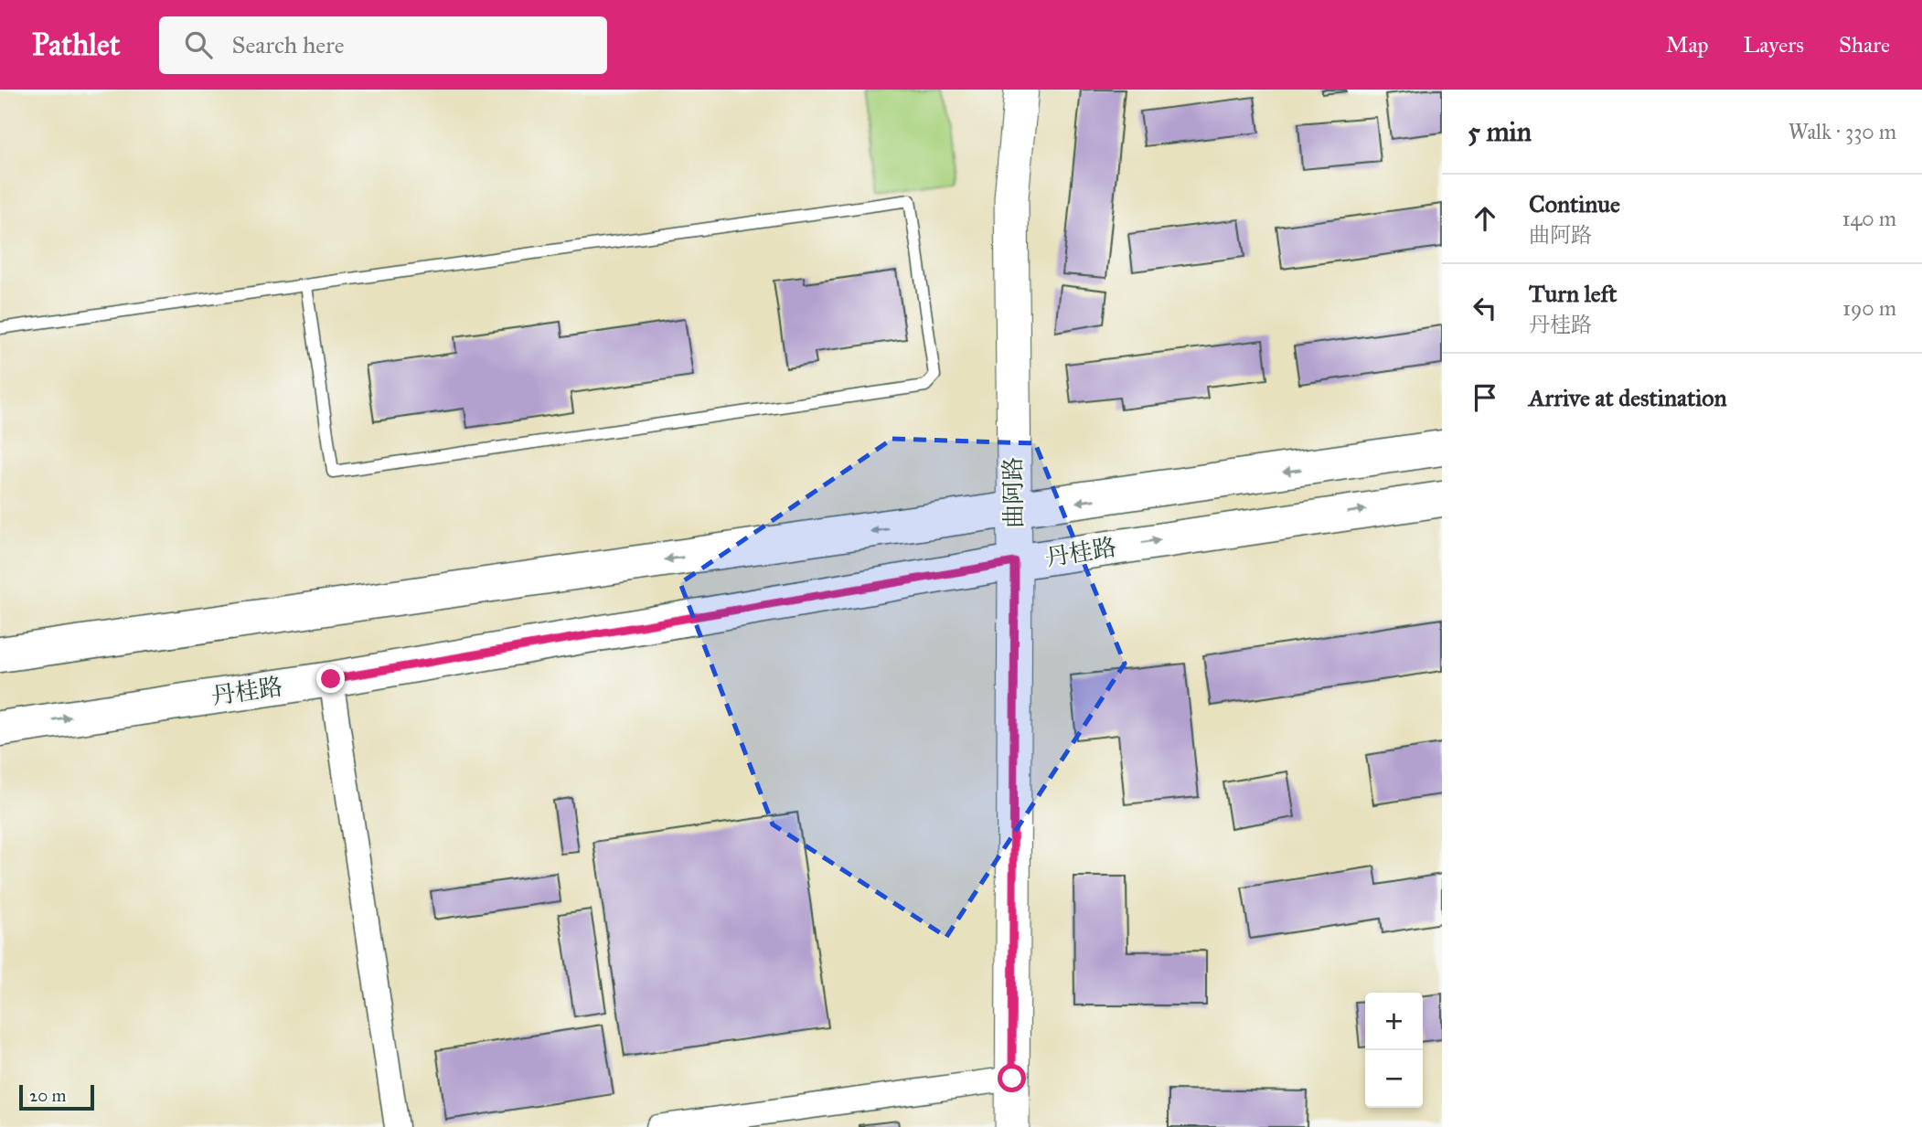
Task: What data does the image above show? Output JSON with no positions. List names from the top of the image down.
{
  "streets": {
    "main road": ["丹桂路"],
    "street": ["曲阿路"]
  },
  "crossings": [
    ["曲阿路", "丹桂路"]
  ],
  "scale_bar": "20 m",
  "page": {
    "header": "Pathlet",
    "search": "Search here",
    "nav": ["Map", "Layers", "Share"],
    "heading": ["5 min", "Walk · 330 m"],
    "list": [
      ["Continue", "曲阿路", "140 m"],
      ["Turn left", "丹桂路", "190 m"],
      "Arrive at destination"
    ],
    "map_buttons": ["+", "−"],
    "scale": "20 m"
  }
}
